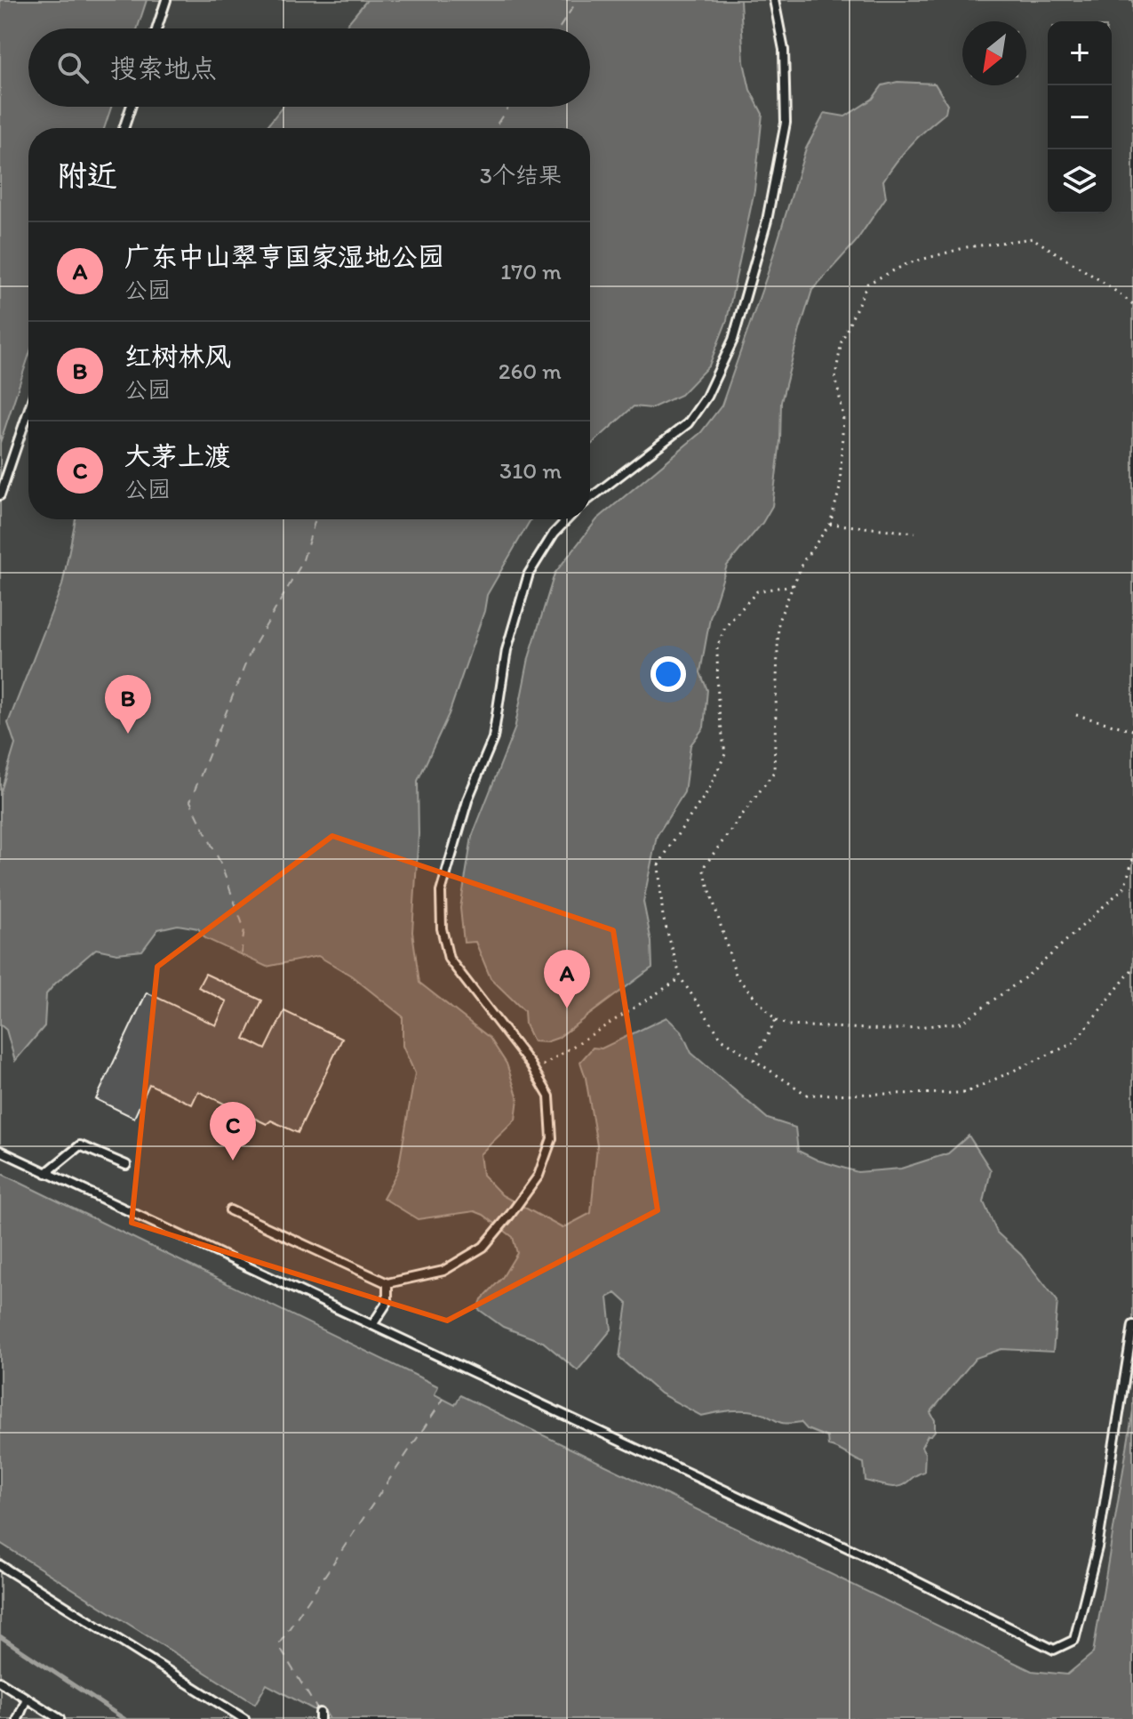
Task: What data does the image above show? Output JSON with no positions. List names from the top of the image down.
{
  "north": "bottom left",
  "page": {
    "map_buttons": ["+", "−"],
    "search": "搜索地点",
    "heading": ["附近", "3个结果"],
    "list": [
      {
        "mark": "A",
        "name": "广东中山翠亨国家湿地公园",
        "note": "公园",
        "value": "170 m"
      },
      {
        "mark": "B",
        "name": "红树林风",
        "note": "公园",
        "value": "260 m"
      },
      {
        "mark": "C",
        "name": "大茅上渡",
        "note": "公园",
        "value": "310 m"
      }
    ],
    "pins": ["B", "A", "C"]
  }
}
